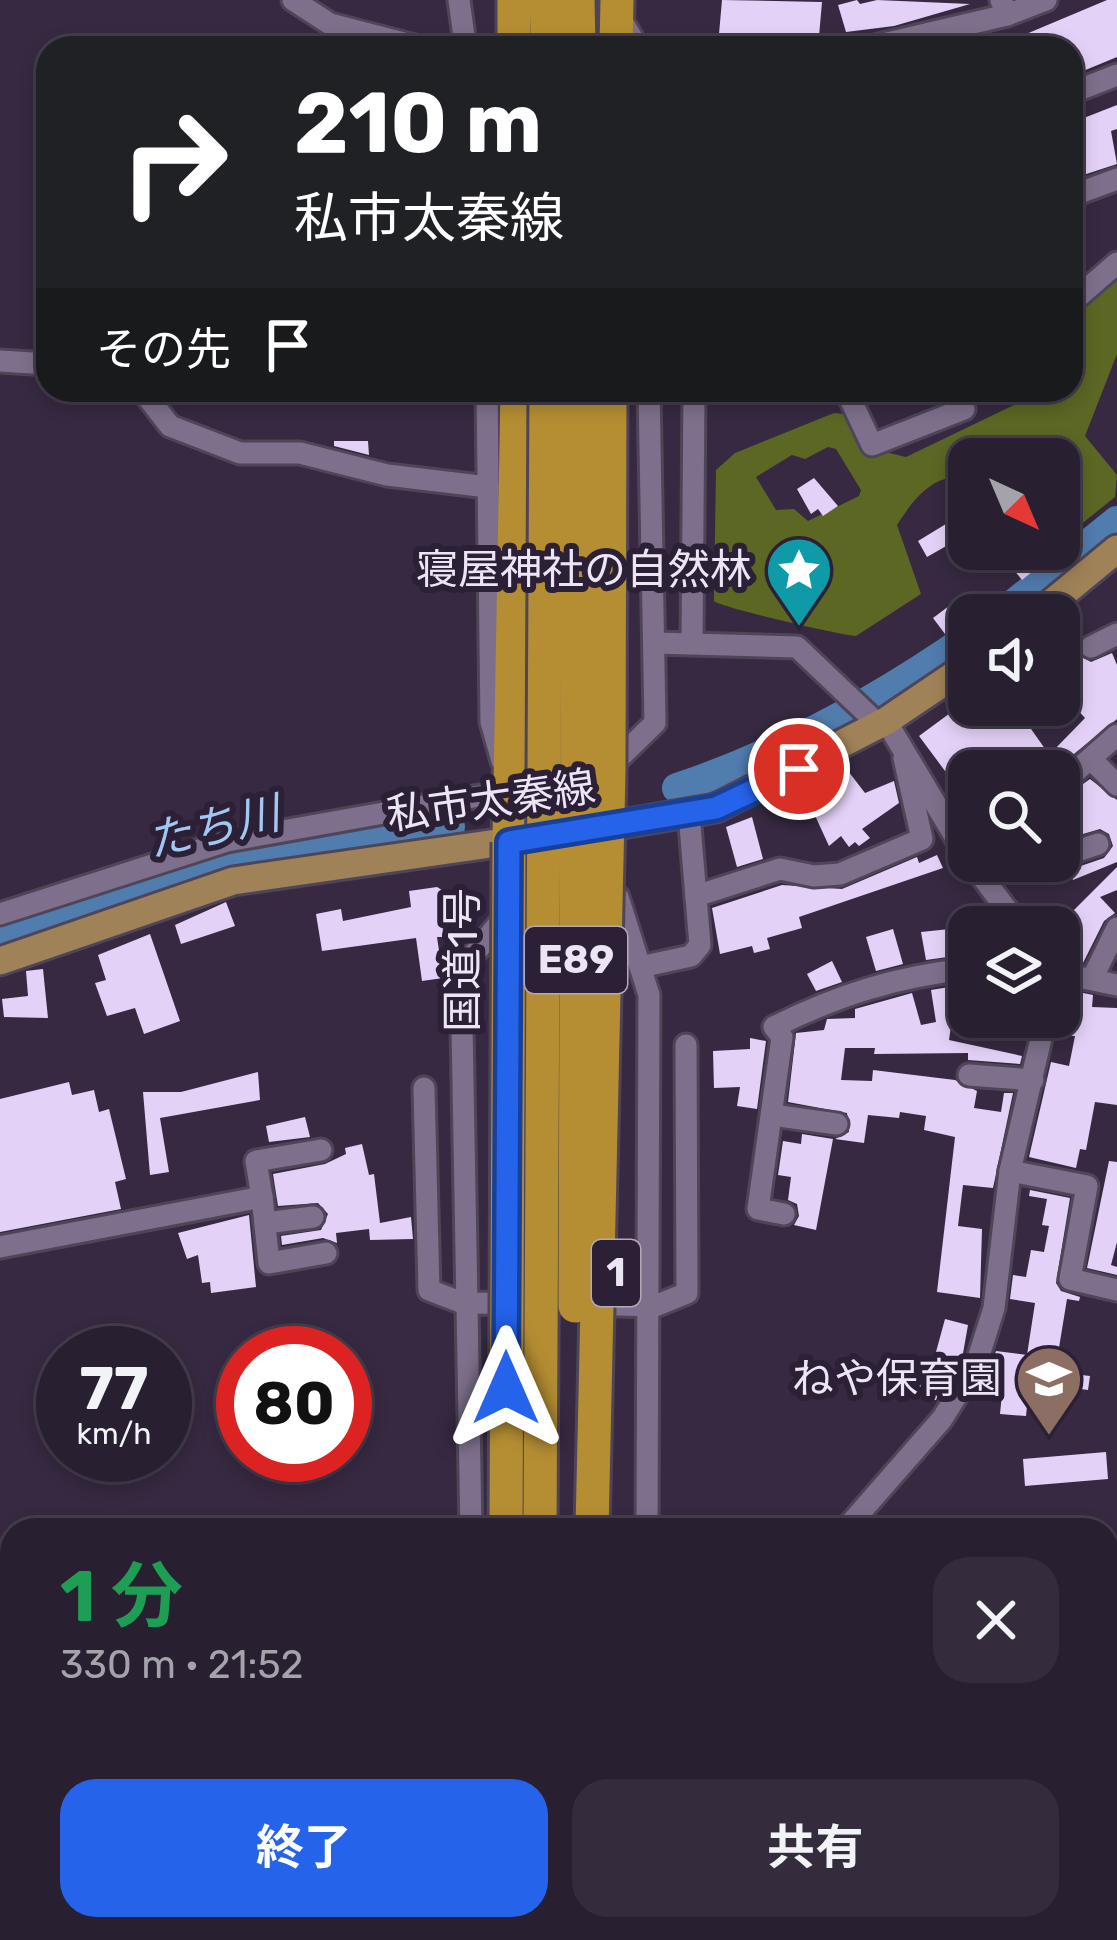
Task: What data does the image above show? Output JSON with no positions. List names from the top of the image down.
{
  "streets": {
    "highway": ["国道1号", "E89", "1"],
    "main road": ["私市太秦線"]
  },
  "crossings": [
    ["私市太秦線", "国道1号"],
    ["私市太秦線", "1"]
  ],
  "water": ["たち川"],
  "places": {
    "place": ["寝屋神社の自然林"],
    "school or university": ["ねや保育園"]
  },
  "north": "bottom right",
  "page": {
    "turn": ["210 m", "私市太秦線"],
    "then": "その先",
    "speed": "77 km/h",
    "limit": "80",
    "heading": ["1 分", "330 m · 21:52"],
    "buttons": ["終了", "共有"]
  }
}
